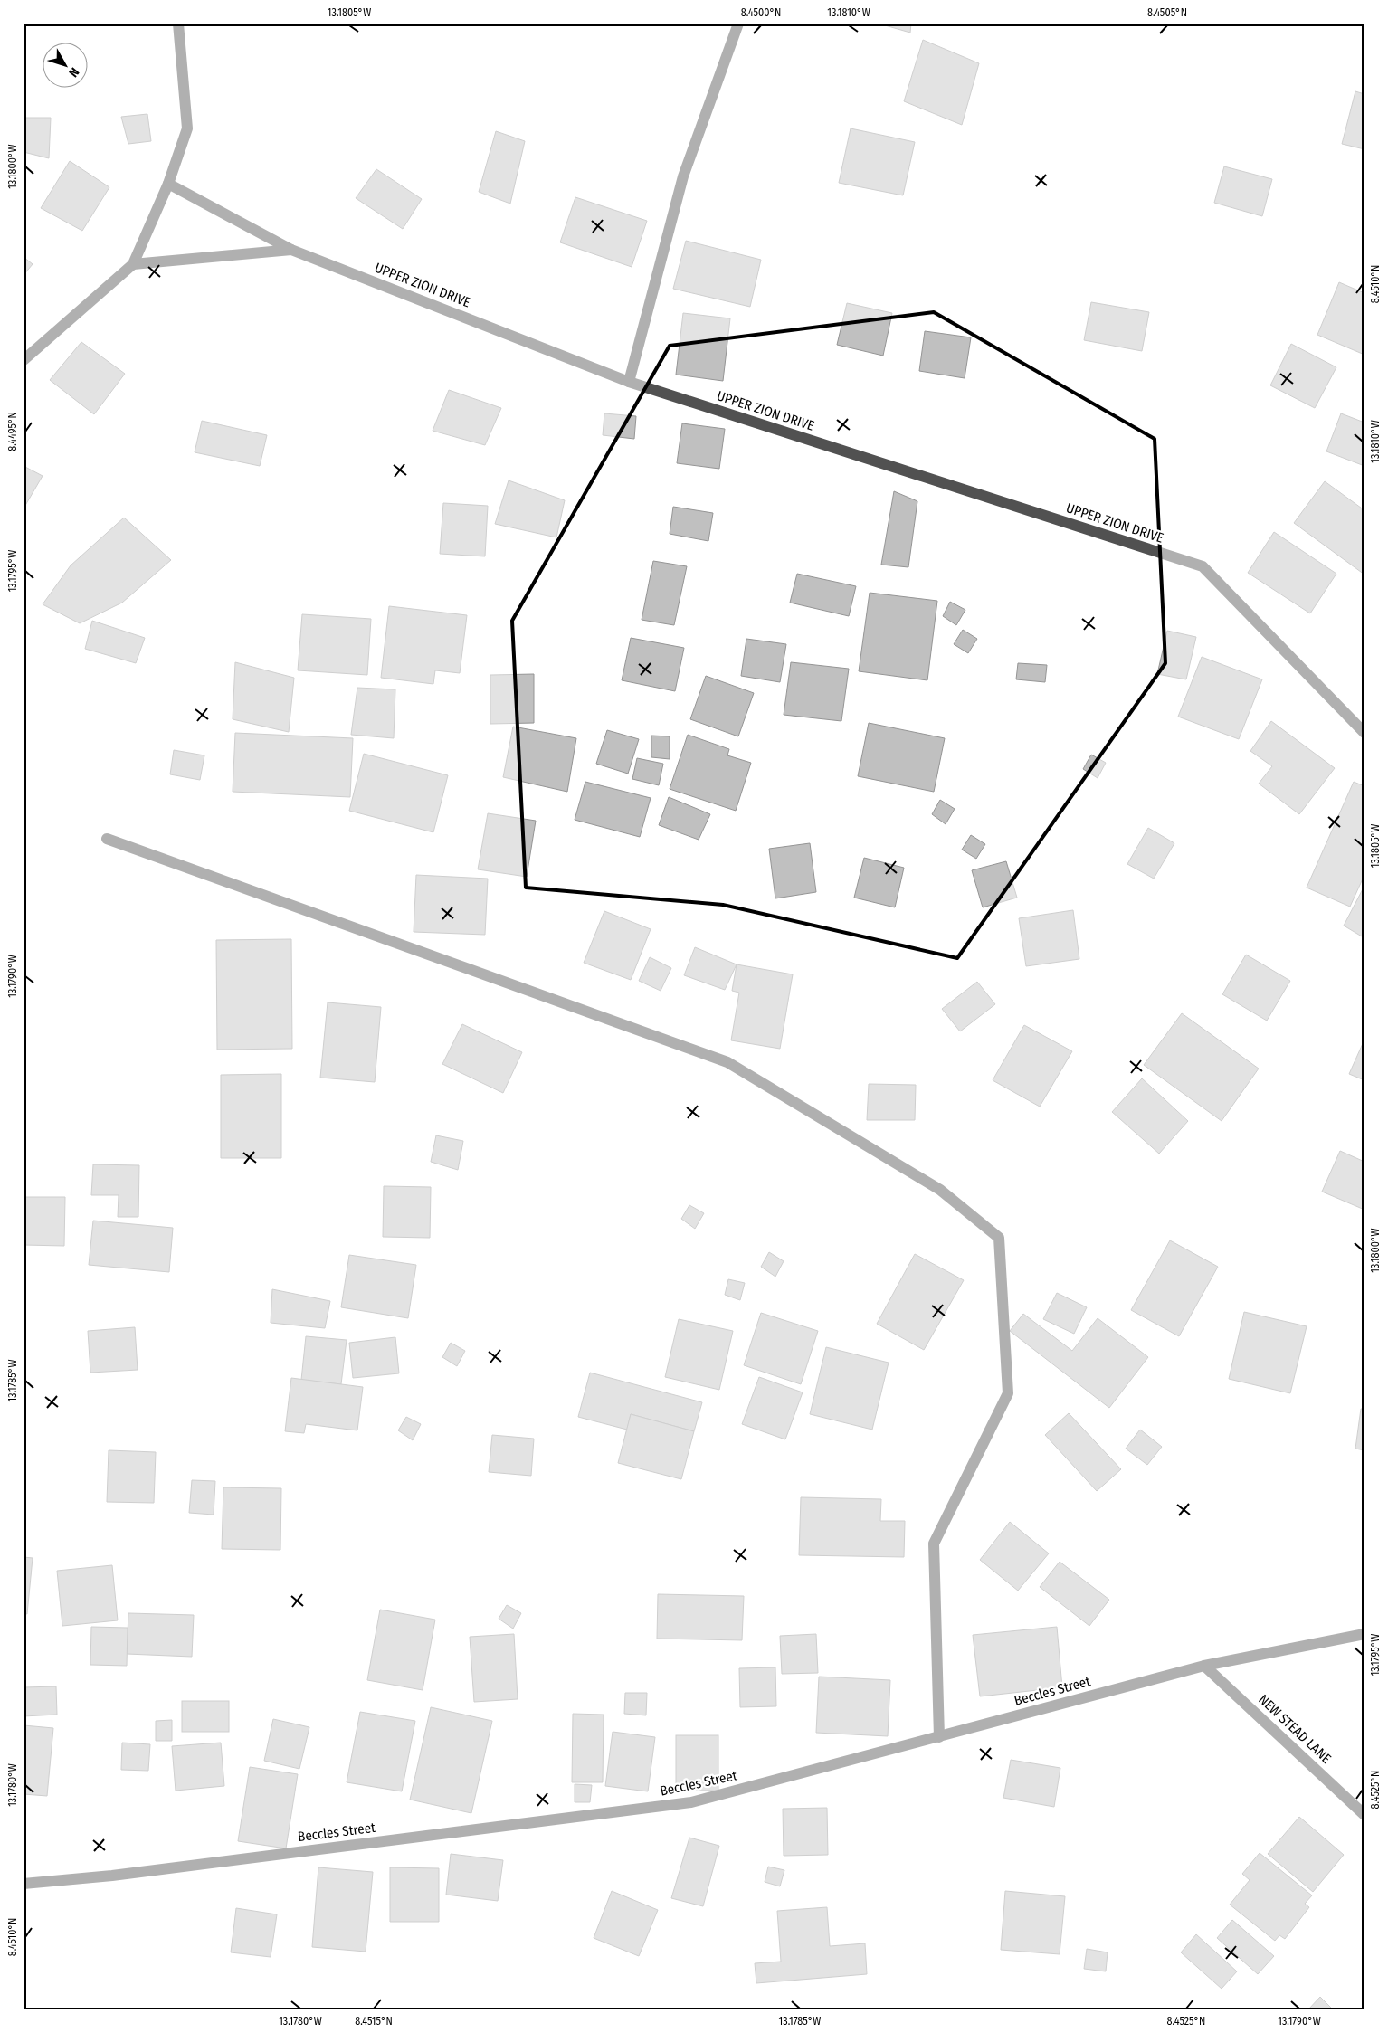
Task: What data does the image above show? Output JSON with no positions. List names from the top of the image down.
{
  "streets": {
    "street": ["UPPER ZION DRIVE", "Beccles Street", "NEW STEAD LANE"]
  },
  "crossings": [
    ["Beccles Street", "NEW STEAD LANE"]
  ],
  "north": "bottom right",
  "coordinates": [
    "13.1805°W",
    "8.4500°N",
    "13.1810°W",
    "8.4505°N",
    "13.1800°W",
    "8.4510°N",
    "8.4495°N",
    "13.1795°W",
    "13.1790°W",
    "13.1785°W",
    "13.1780°W",
    "8.4525°N",
    "8.4515°N"
  ]
}
